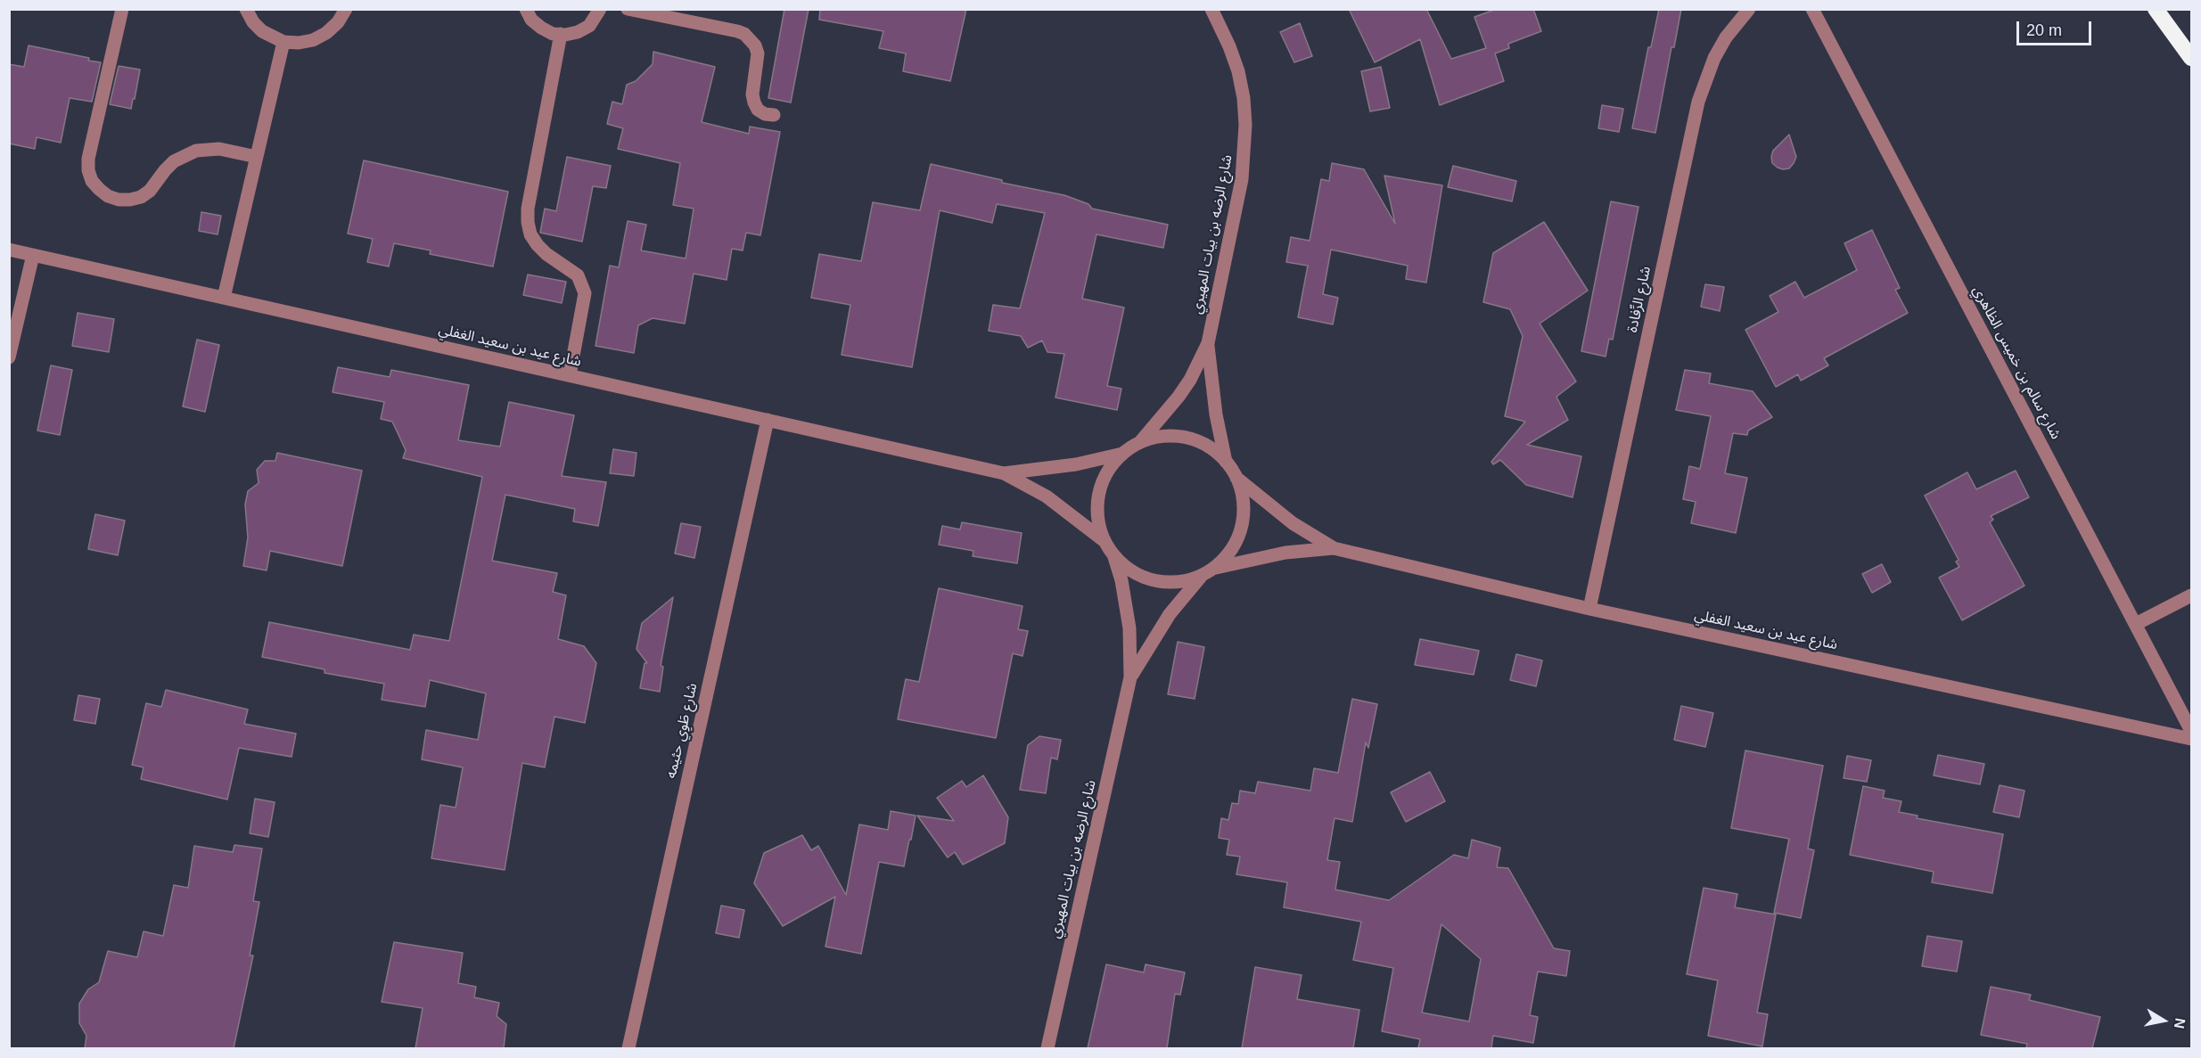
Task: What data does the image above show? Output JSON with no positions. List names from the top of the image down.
{
  "streets": {
    "street": [
      "شارع الرضه بن بيات المهيري",
      "شارع الرِّفادة",
      "شارع عيد بن سعيد الغفلي",
      "شارع سالم بن خميس الظاهري",
      "شارع طَوِي حثيمه"
    ]
  },
  "crossings": [
    ["شارع الرضه بن بيات المهيري", "شارع عيد بن سعيد الغفلي"],
    ["شارع الرِّفادة", "شارع عيد بن سعيد الغفلي"],
    ["شارع عيد بن سعيد الغفلي", "شارع طَوِي حثيمه"]
  ],
  "scale_bar": "20 m",
  "north": "right"
}
